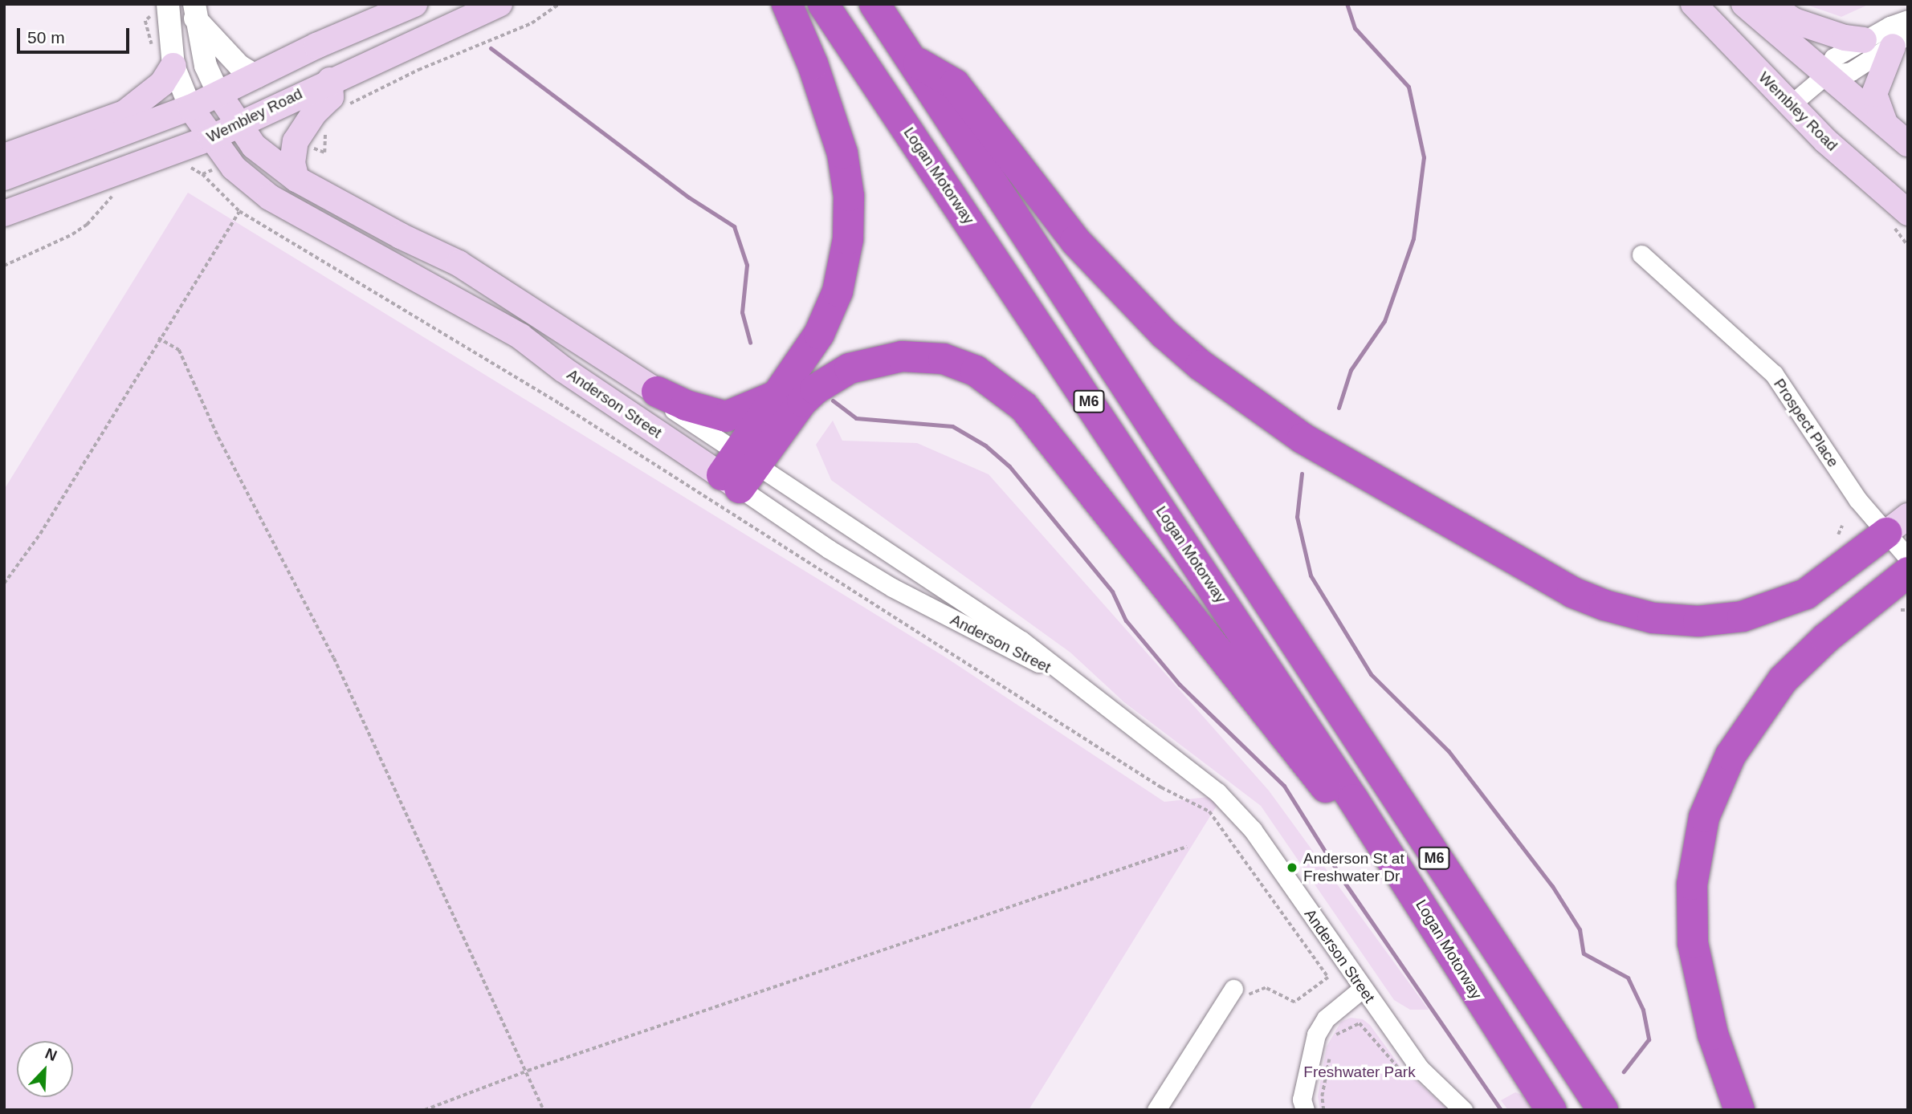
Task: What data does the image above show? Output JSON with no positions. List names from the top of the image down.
{
  "streets": {
    "highway": ["Logan Motorway", "M6"],
    "main road": ["Wembley Road", "Anderson Street"],
    "street": ["Prospect Place"]
  },
  "crossings": [
    ["Wembley Road", "Anderson Street"]
  ],
  "parks": ["Freshwater Park"],
  "places": ["Anderson St at Freshwater Dr"],
  "scale_bar": "50 m",
  "north": "top right"
}
